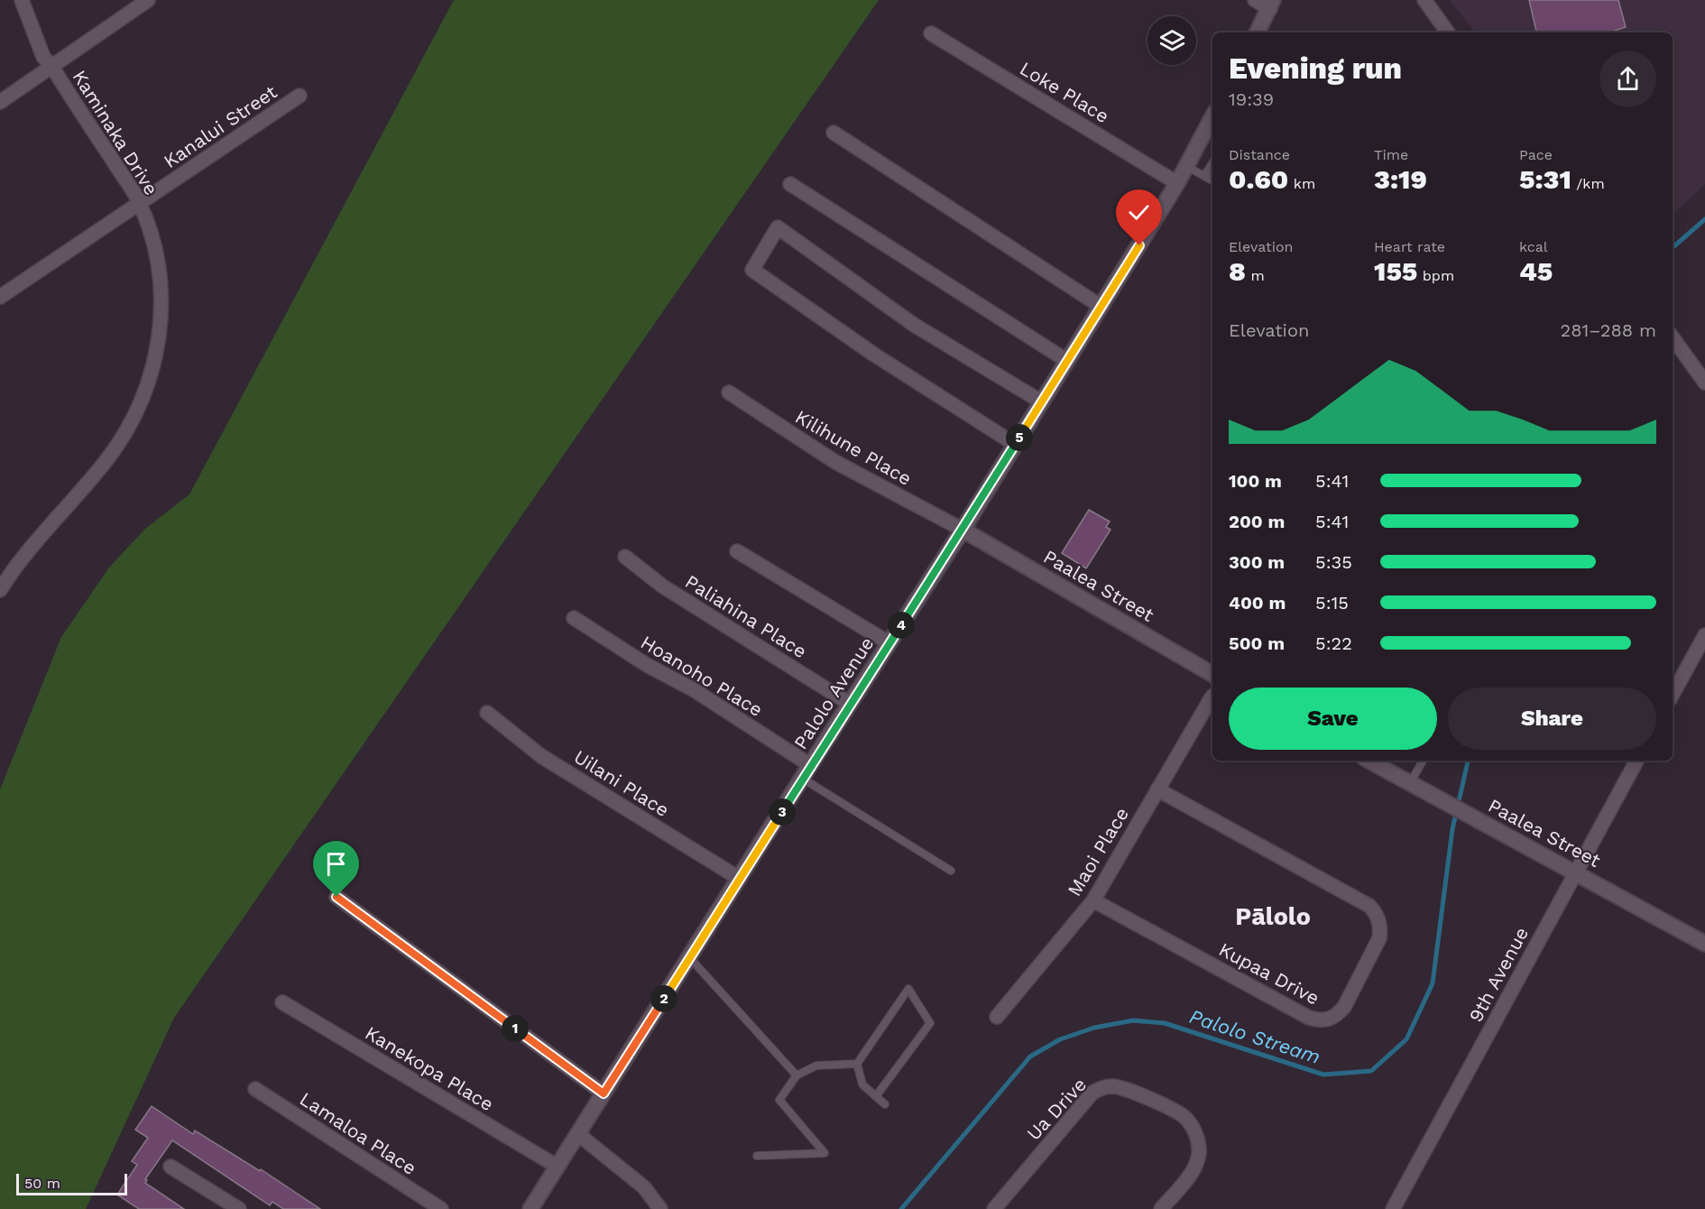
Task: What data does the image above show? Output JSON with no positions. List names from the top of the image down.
{
  "streets": {
    "street": [
      "Loke Place",
      "Kanalui Street",
      "Kaminaka Drive",
      "Kilihune Place",
      "Paalea Street",
      "Paliahina Place",
      "Hoanoho Place",
      "Palolo Avenue",
      "Uilani Place",
      "Maoi Place",
      "Kupaa Drive",
      "9th Avenue",
      "Kanekopa Place",
      "Ua Drive",
      "Lamaloa Place"
    ]
  },
  "crossings": [
    ["Loke Place", "Palolo Avenue"],
    ["Kanalui Street", "Kaminaka Drive"],
    ["Kilihune Place", "Paalea Street"],
    ["Kilihune Place", "Palolo Avenue"],
    ["Paalea Street", "Palolo Avenue"],
    ["Paalea Street", "9th Avenue"],
    ["Paliahina Place", "Palolo Avenue"],
    ["Hoanoho Place", "Palolo Avenue"],
    ["Palolo Avenue", "Uilani Place"],
    ["Palolo Avenue", "Kanekopa Place"],
    ["Maoi Place", "Kupaa Drive"]
  ],
  "districts": ["Pālolo"],
  "water": ["Palolo Stream"],
  "scale_bar": "50 m",
  "page": {
    "heading": ["Evening run", "19:39"],
    "stats": [
      ["Distance", "0.60 km"],
      ["Time", "3:19"],
      ["Pace", "5:31 /km"],
      ["Elevation", "8 m"],
      ["Heart rate", "155 bpm"],
      ["kcal", "45"]
    ],
    "chart": ["Elevation", "281–288 m"],
    "pins": [
      "5",
      "4",
      "3",
      "2",
      "1"
    ],
    "list": [
      {
        "name": "100 m",
        "note": "5:41"
      },
      {
        "name": "200 m",
        "note": "5:41"
      },
      {
        "name": "300 m",
        "note": "5:35"
      },
      {
        "name": "400 m",
        "note": "5:15"
      },
      {
        "name": "500 m",
        "note": "5:22"
      }
    ],
    "buttons": ["Save", "Share"],
    "scale": "50 m"
  }
}
